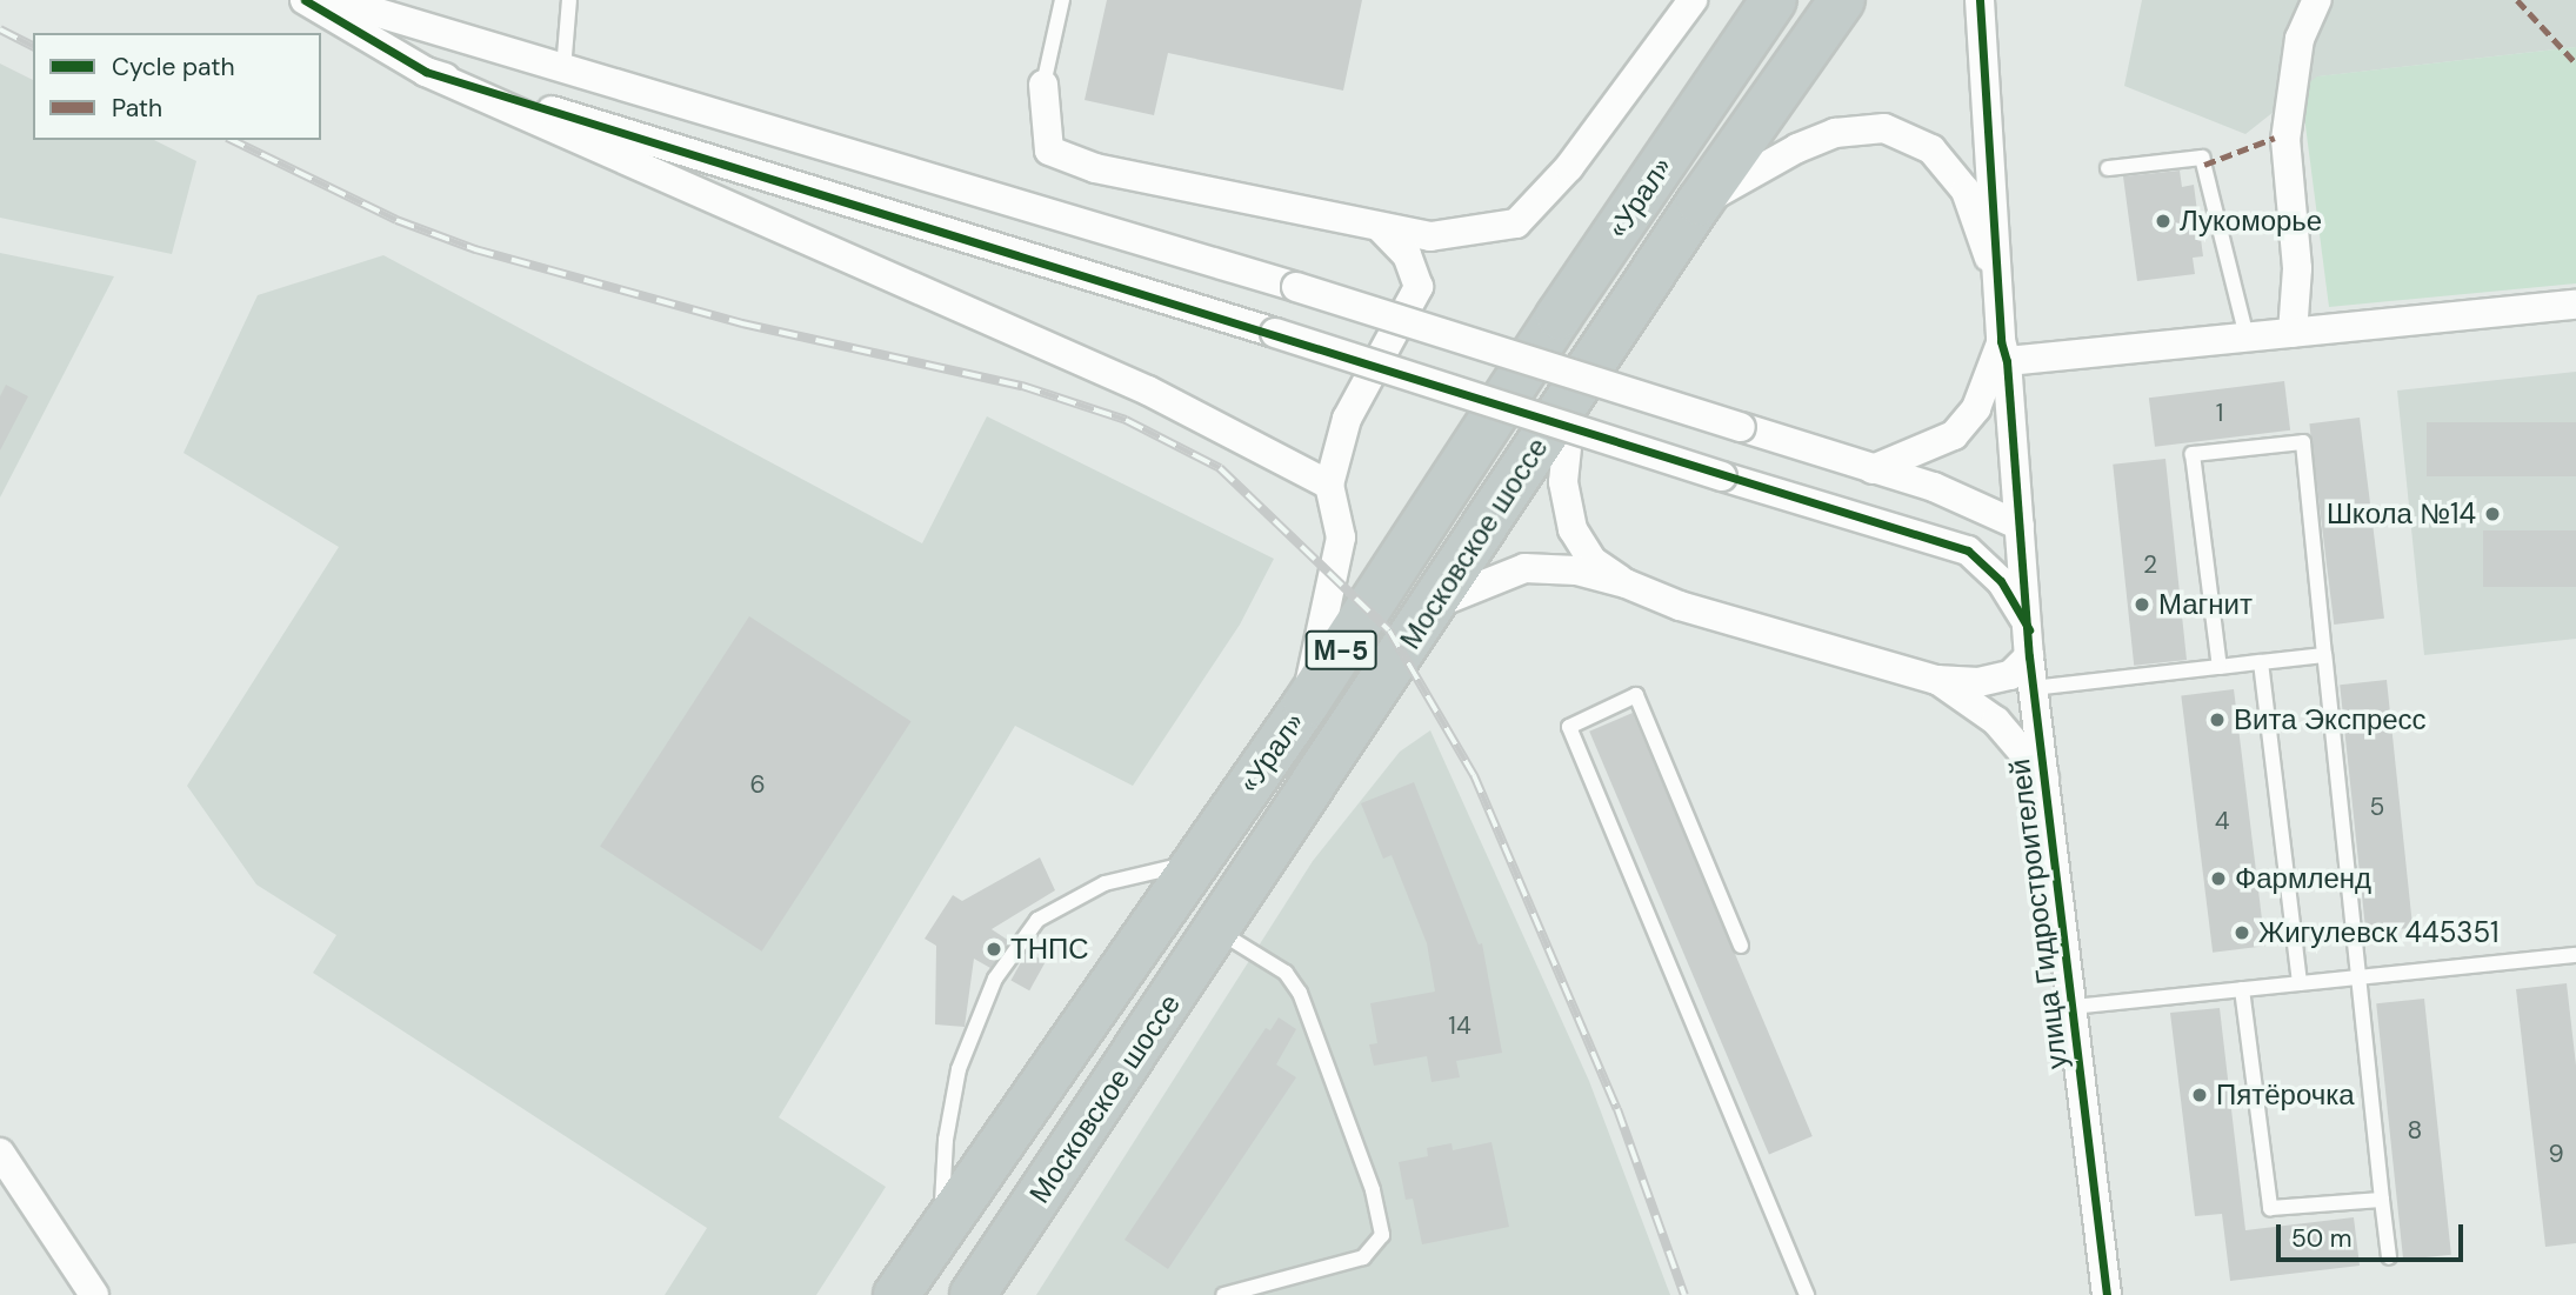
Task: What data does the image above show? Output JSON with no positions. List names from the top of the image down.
{
  "streets": {
    "highway": ["«Урал»", "Московское шоссе", "М-5"],
    "street": ["улица Гидростроителей"]
  },
  "places": [
    "Лукоморье",
    "Школа №14",
    "Магнит",
    "Вита Экспресс",
    "Фармленд",
    "Жигулевск 445351",
    "ТНПС",
    "Пятёрочка"
  ],
  "house_numbers": [
    "1",
    "2",
    "6",
    "5",
    "4",
    "14",
    "8",
    "9"
  ],
  "legend": ["Cycle path", "Path"],
  "scale_bar": "50 m"
}
